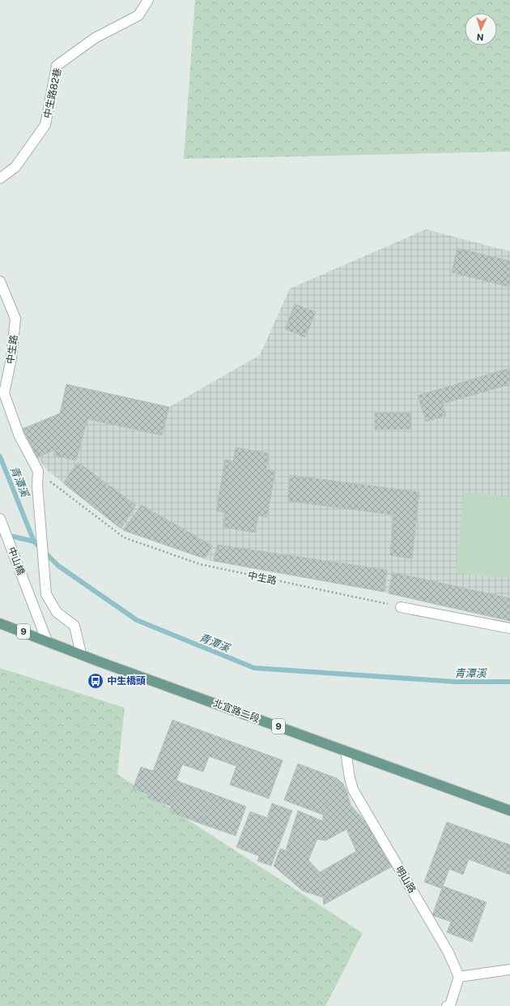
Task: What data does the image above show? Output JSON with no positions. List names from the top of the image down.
{
  "streets": {
    "main road": ["9", "北宜路二段"],
    "street": [
      "中生路82巷",
      "中生路",
      "中山橋",
      "明山路"
    ]
  },
  "crossings": [
    ["中山橋", "北宜路二段"],
    ["北宜路二段", "明山路"]
  ],
  "water": ["青潭溪"],
  "places": {
    "bus stop": ["中生橋頭"]
  },
  "north": "bottom"
}
